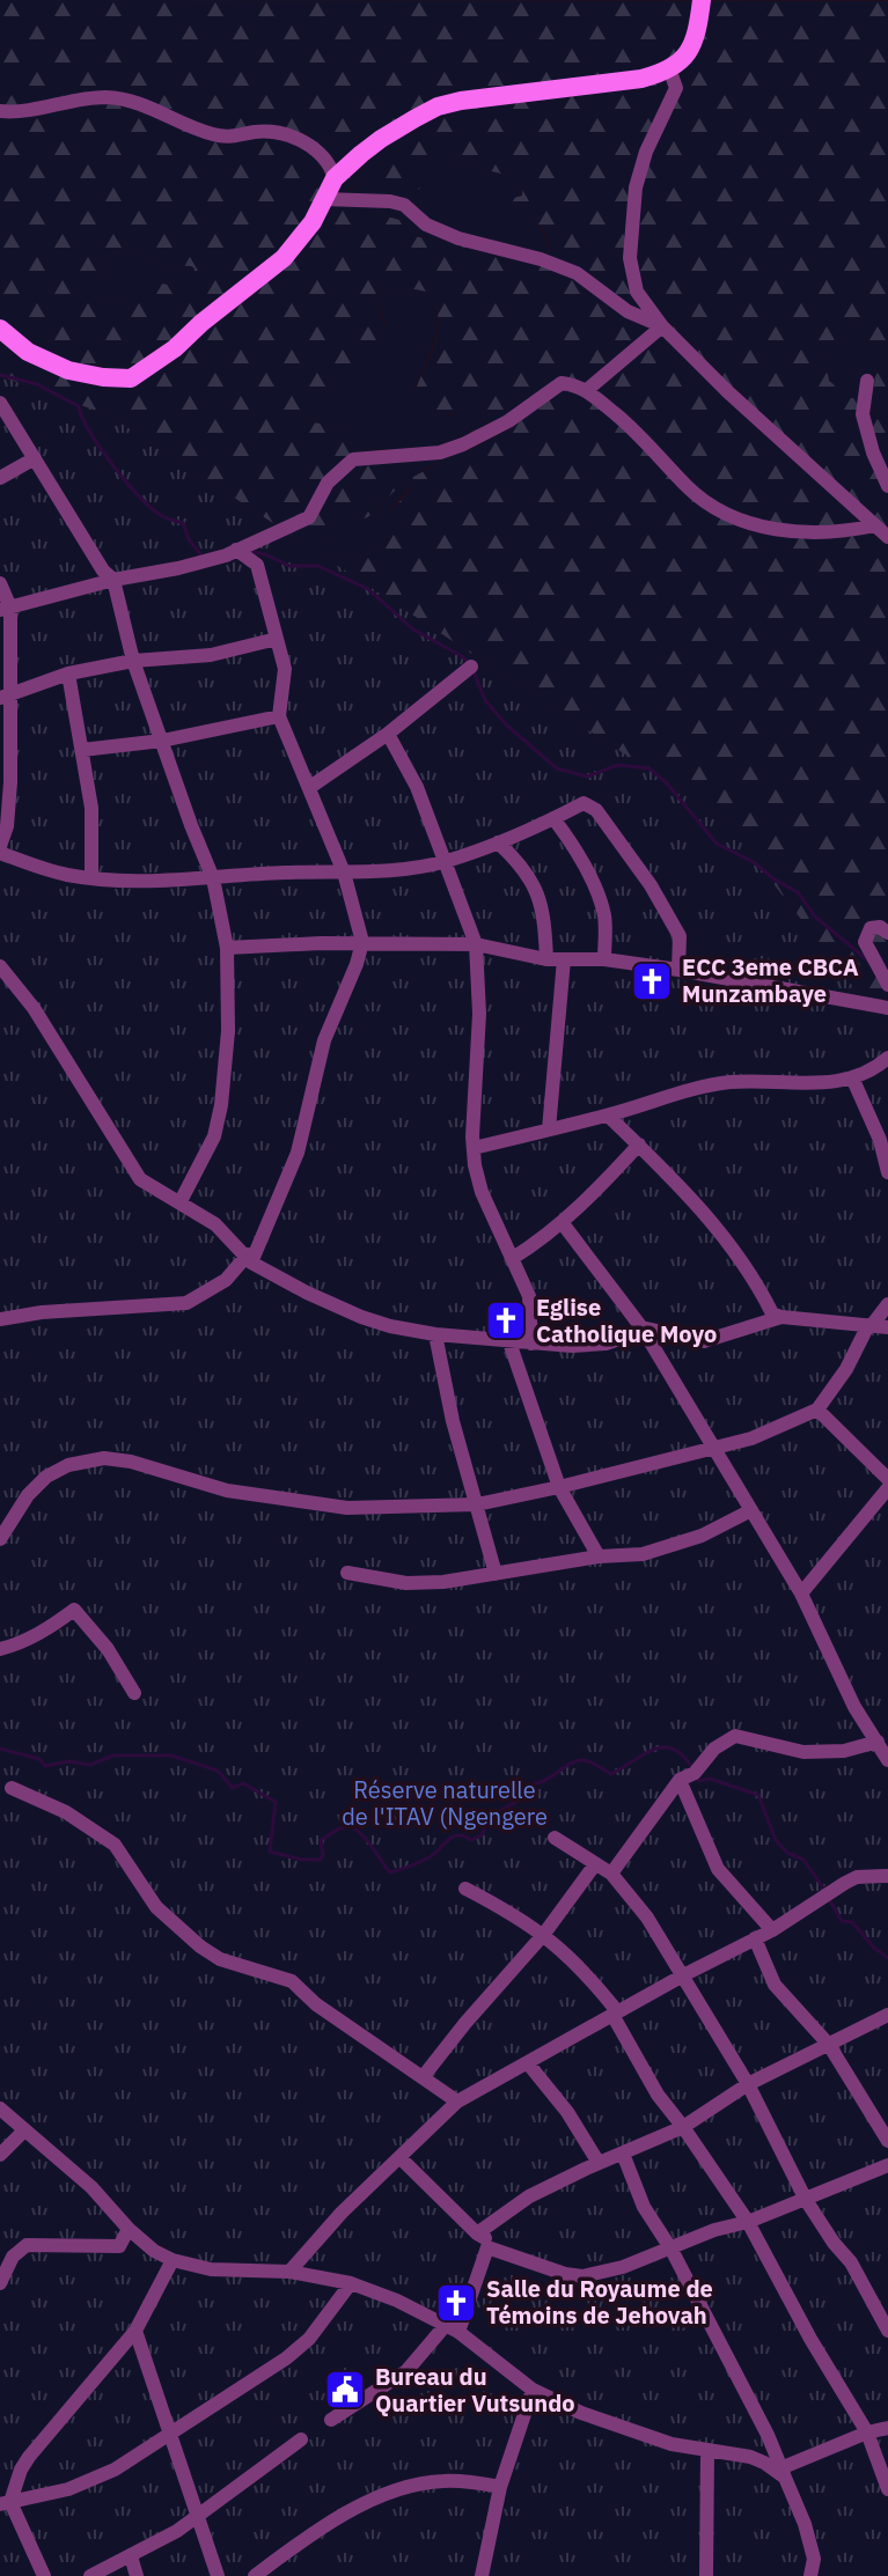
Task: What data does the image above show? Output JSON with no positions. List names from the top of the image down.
{
  "parks": ["Réserve naturelle de l'ITAV (Ngengere"],
  "places": {
    "church": ["ECC 3eme CBCA Munzambaye", "Eglise Catholique Moyo", "Salle du Royaume de Témoins de Jehovah"],
    "public building": ["Bureau du Quartier Vutsundo"]
  }
}
